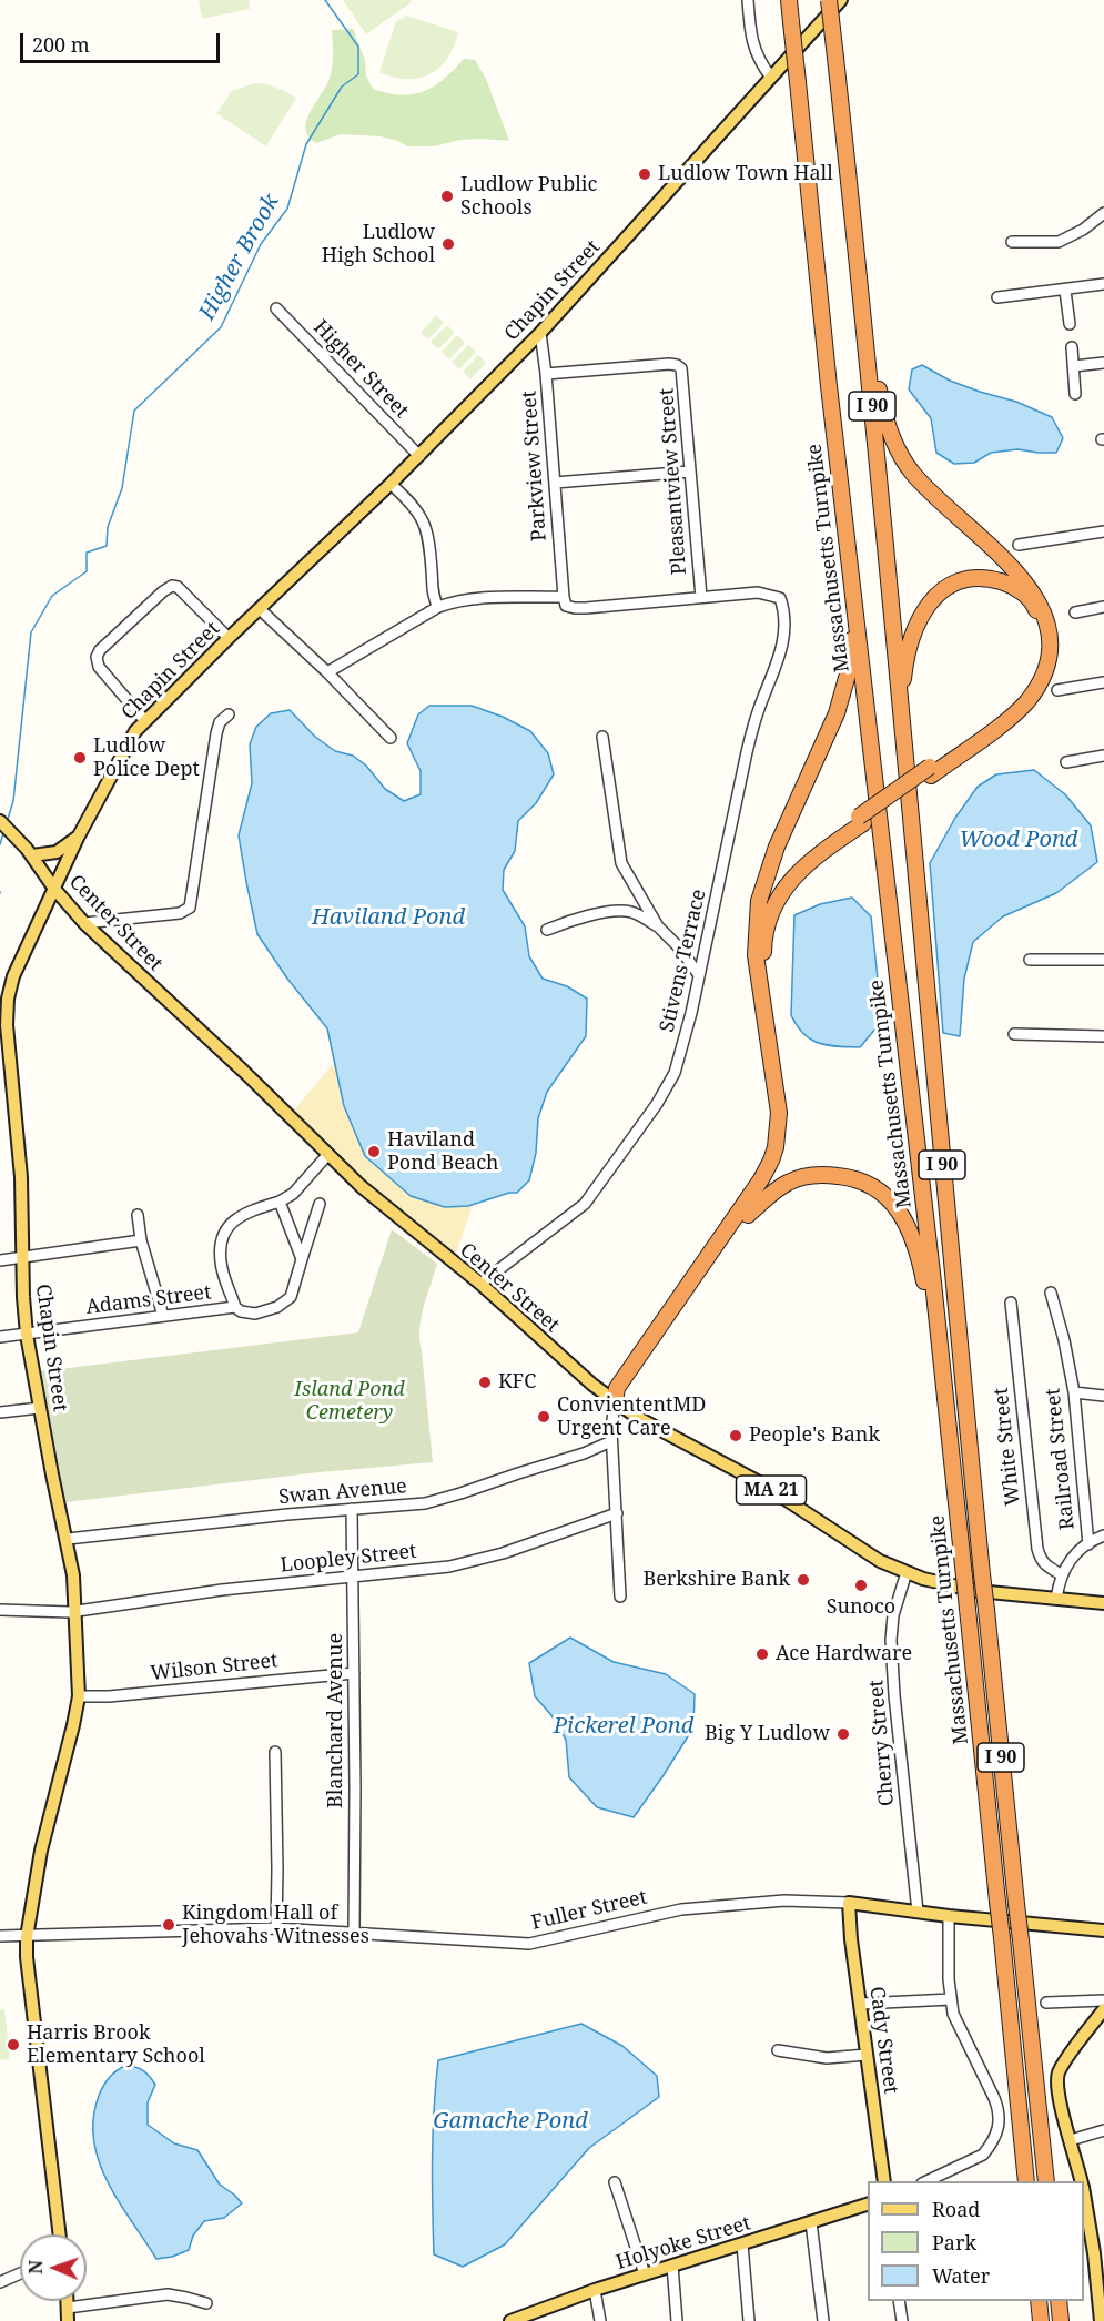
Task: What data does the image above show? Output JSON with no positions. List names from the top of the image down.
{
  "streets": {
    "highway": ["I 90", "Massachusetts Turnpike"],
    "main road": [
      "Chapin Street",
      "Center Street",
      "MA 21",
      "Fuller Street",
      "Cady Street",
      "Holyoke Street"
    ],
    "street": [
      "Higher Street",
      "Parkview Street",
      "Pleasantview Street",
      "Stivens Terrace",
      "Adams Street",
      "White Street",
      "Railroad Street",
      "Swan Avenue",
      "Loopley Street",
      "Wilson Street",
      "Blanchard Avenue",
      "Cherry Street"
    ]
  },
  "crossings": [
    ["Chapin Street", "Higher Street"],
    ["Chapin Street", "Parkview Street"],
    ["Chapin Street", "Center Street"],
    ["Chapin Street", "Adams Street"],
    ["Chapin Street", "Swan Avenue"],
    ["Chapin Street", "Loopley Street"],
    ["Chapin Street", "Wilson Street"],
    ["Chapin Street", "Fuller Street"],
    ["Parkview Street", "Pleasantview Street"],
    ["Pleasantview Street", "Stivens Terrace"],
    ["Center Street", "Stivens Terrace"],
    ["Center Street", "Cherry Street"],
    ["Swan Avenue", "Blanchard Avenue"],
    ["Loopley Street", "Blanchard Avenue"],
    ["Wilson Street", "Blanchard Avenue"],
    ["Blanchard Avenue", "Fuller Street"],
    ["Cherry Street", "Fuller Street"],
    ["Fuller Street", "Cady Street"]
  ],
  "water": [
    "Higher Brook",
    "Wood Pond",
    "Haviland Pond",
    "Pickerel Pond",
    "Gamache Pond"
  ],
  "parks": ["Island Pond Cemetery"],
  "places": [
    "Ludlow Town Hall",
    "Ludlow Public Schools",
    "Ludlow High School",
    "Ludlow Police Dept",
    "Haviland Pond Beach",
    "KFC",
    "ConviententMD Urgent Care",
    "People's Bank",
    "Berkshire Bank",
    "Sunoco",
    "Ace Hardware",
    "Big Y Ludlow",
    "Kingdom Hall of Jehovahs Witnesses",
    "Harris Brook Elementary School"
  ],
  "legend": ["Road", "Park", "Water"],
  "scale_bar": "200 m",
  "north": "left"
}
